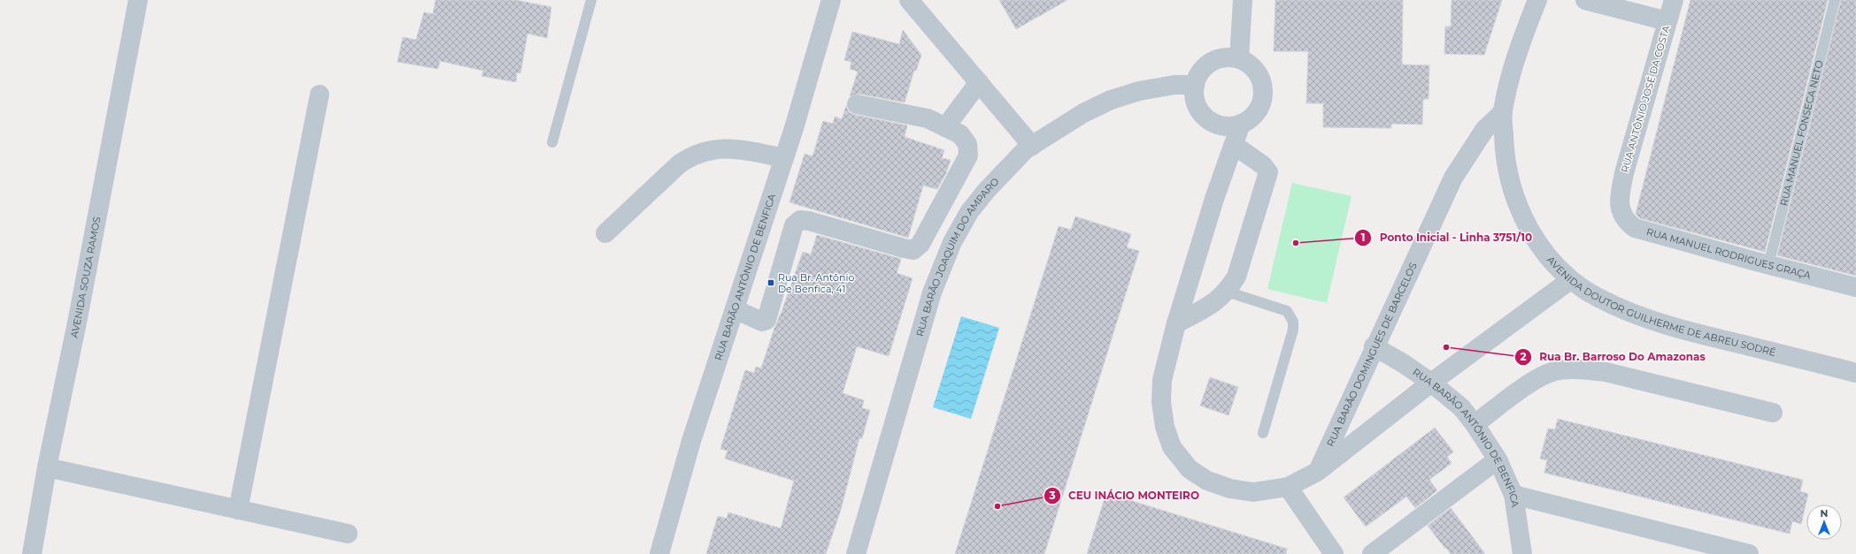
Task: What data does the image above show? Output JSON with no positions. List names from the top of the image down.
{
  "streets": {
    "street": [
      "RUA ANTÔNIO JOSÉ DA COSTA",
      "RUA MANUEL RODRIGUES GRAÇA",
      "RUA BARÃO JOAQUIM DO AMPARO",
      "RUA BARÃO ANTÔNIO DE BENFICA",
      "AVENIDA SOUZA RAMOS",
      "AVENIDA DOUTOR GUILHERME DE ABREU SODRÉ",
      "RUA BARÃO DOMINGUES DE BARCELOS"
    ],
    "lane": ["RUA MANUEL FONSECA NETO"]
  },
  "crossings": [
    ["RUA ANTÔNIO JOSÉ DA COSTA", "RUA MANUEL RODRIGUES GRAÇA"],
    ["RUA MANUEL FONSECA NETO", "RUA MANUEL RODRIGUES GRAÇA"],
    ["RUA BARÃO ANTÔNIO DE BENFICA", "RUA BARÃO DOMINGUES DE BARCELOS"],
    ["AVENIDA DOUTOR GUILHERME DE ABREU SODRÉ", "RUA BARÃO DOMINGUES DE BARCELOS"]
  ],
  "places": {
    "other": ["Ponto Inicial - Linha 3751/10", "Rua Br. Barroso Do Amazonas", "CEU INÁCIO MONTEIRO"],
    "transit": ["Rua Br. Antônio De Benfica, 41"]
  },
  "north": "top"
}
